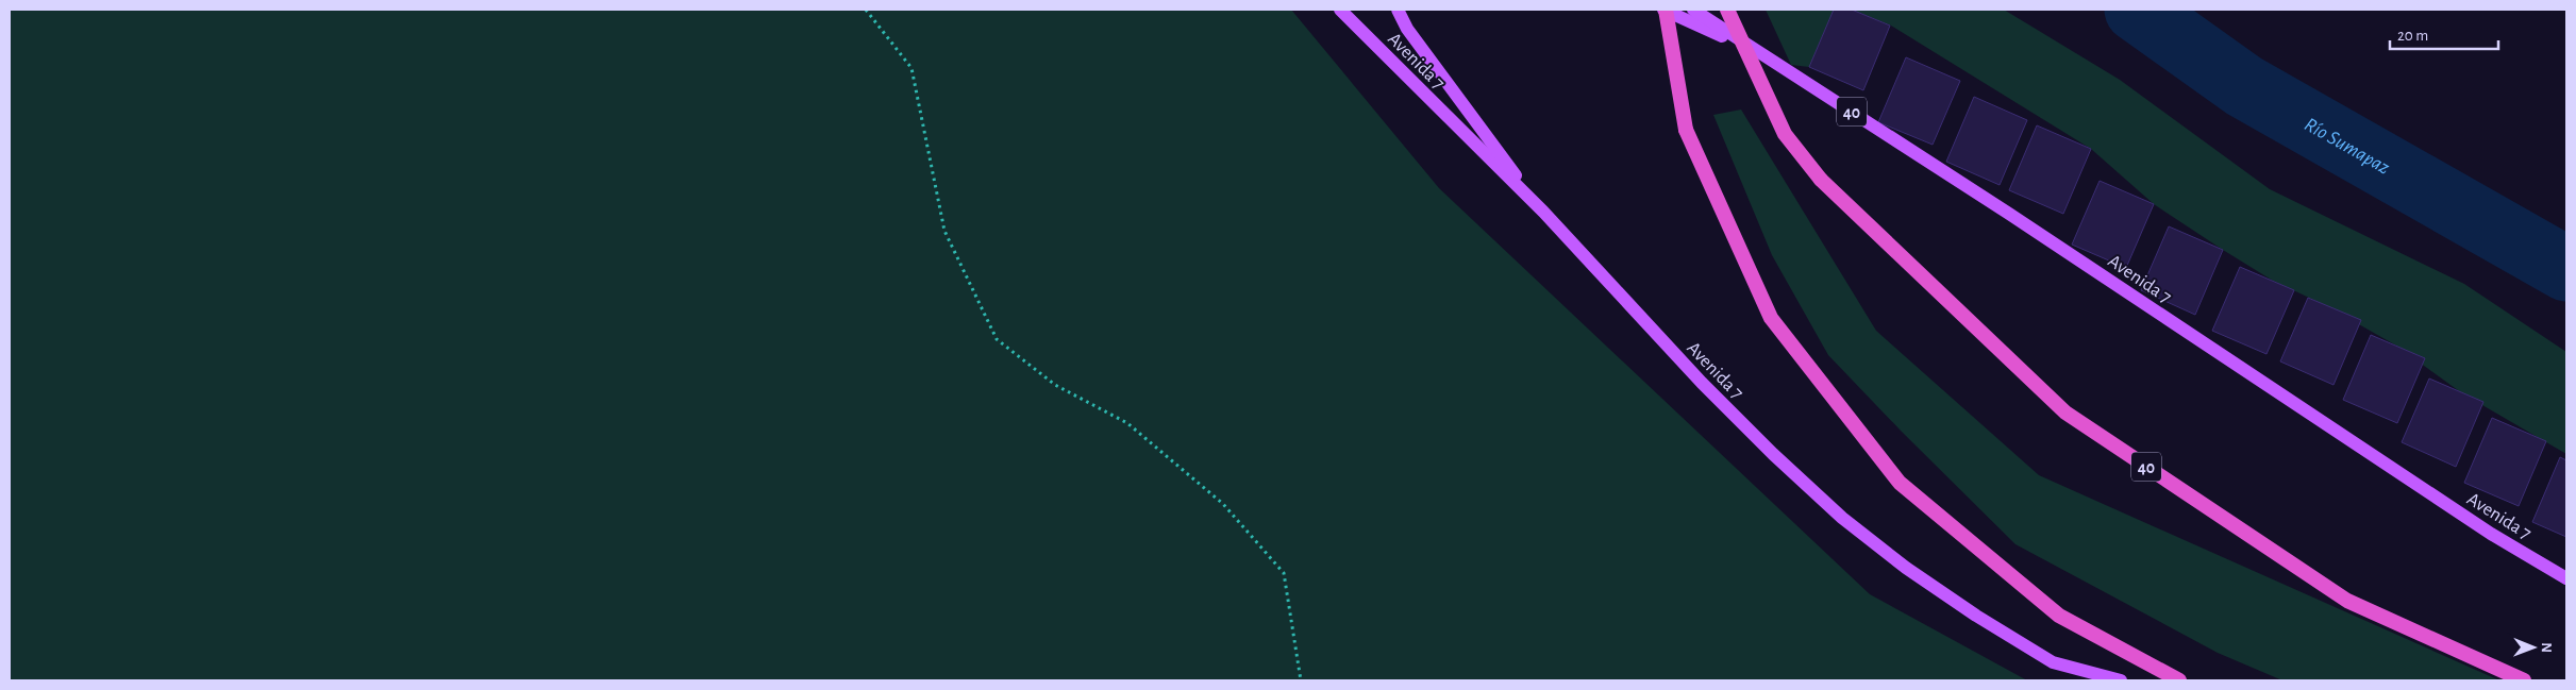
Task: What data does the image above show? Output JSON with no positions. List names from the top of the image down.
{
  "streets": {
    "highway": ["40"],
    "main road": ["Avenida 7"]
  },
  "water": ["Río Sumapaz"],
  "scale_bar": "20 m",
  "north": "right"
}
